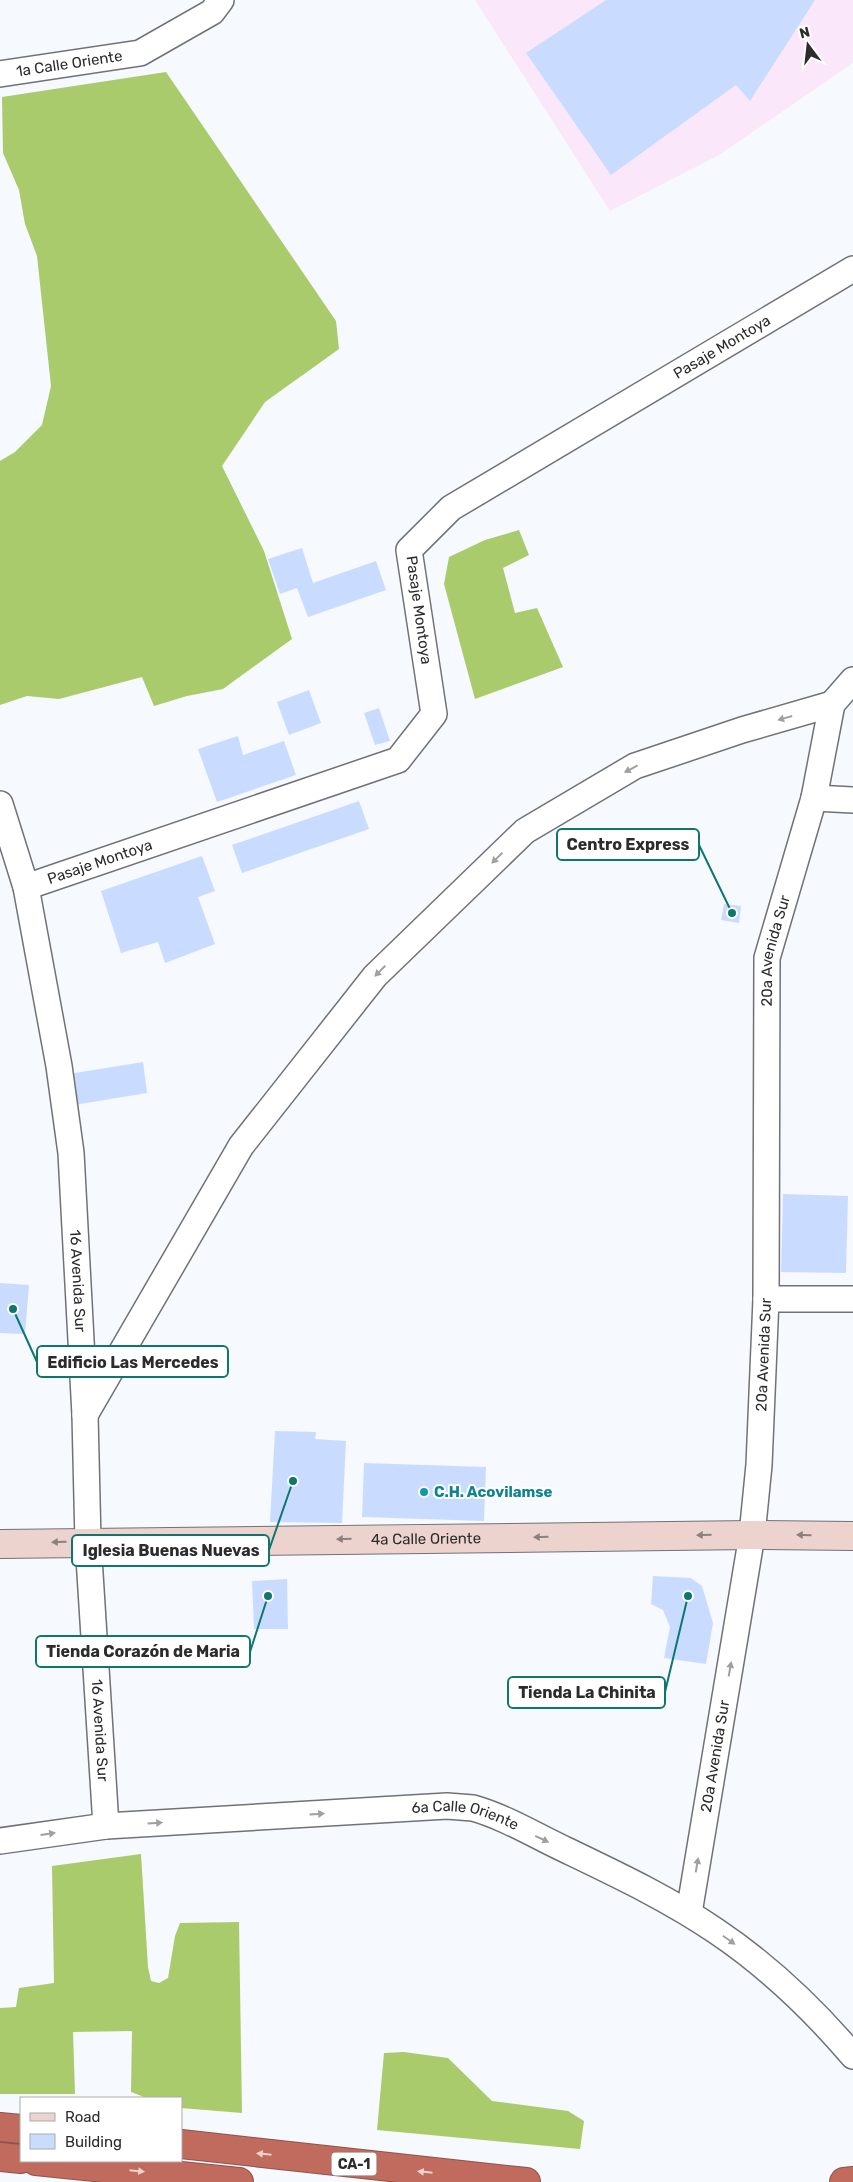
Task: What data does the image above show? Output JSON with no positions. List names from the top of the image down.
{
  "streets": {
    "highway": ["CA-1"],
    "street": [
      "1a Calle Oriente",
      "Pasaje Montoya",
      "20a Avenida Sur",
      "16 Avenida Sur",
      "4a Calle Oriente",
      "6a Calle Oriente"
    ]
  },
  "crossings": [
    ["Pasaje Montoya", "16 Avenida Sur"],
    ["20a Avenida Sur", "4a Calle Oriente"],
    ["20a Avenida Sur", "6a Calle Oriente"],
    ["16 Avenida Sur", "4a Calle Oriente"],
    ["16 Avenida Sur", "6a Calle Oriente"]
  ],
  "one_way": ["4a Calle Oriente", "6a Calle Oriente"],
  "places": [
    "Centro Express",
    "Edificio Las Mercedes",
    "Iglesia Buenas Nuevas",
    "C.H. Acovilamse",
    "Tienda Corazón de Maria",
    "Tienda La Chinita"
  ],
  "legend": ["Road", "Building"],
  "north": "top"
}
